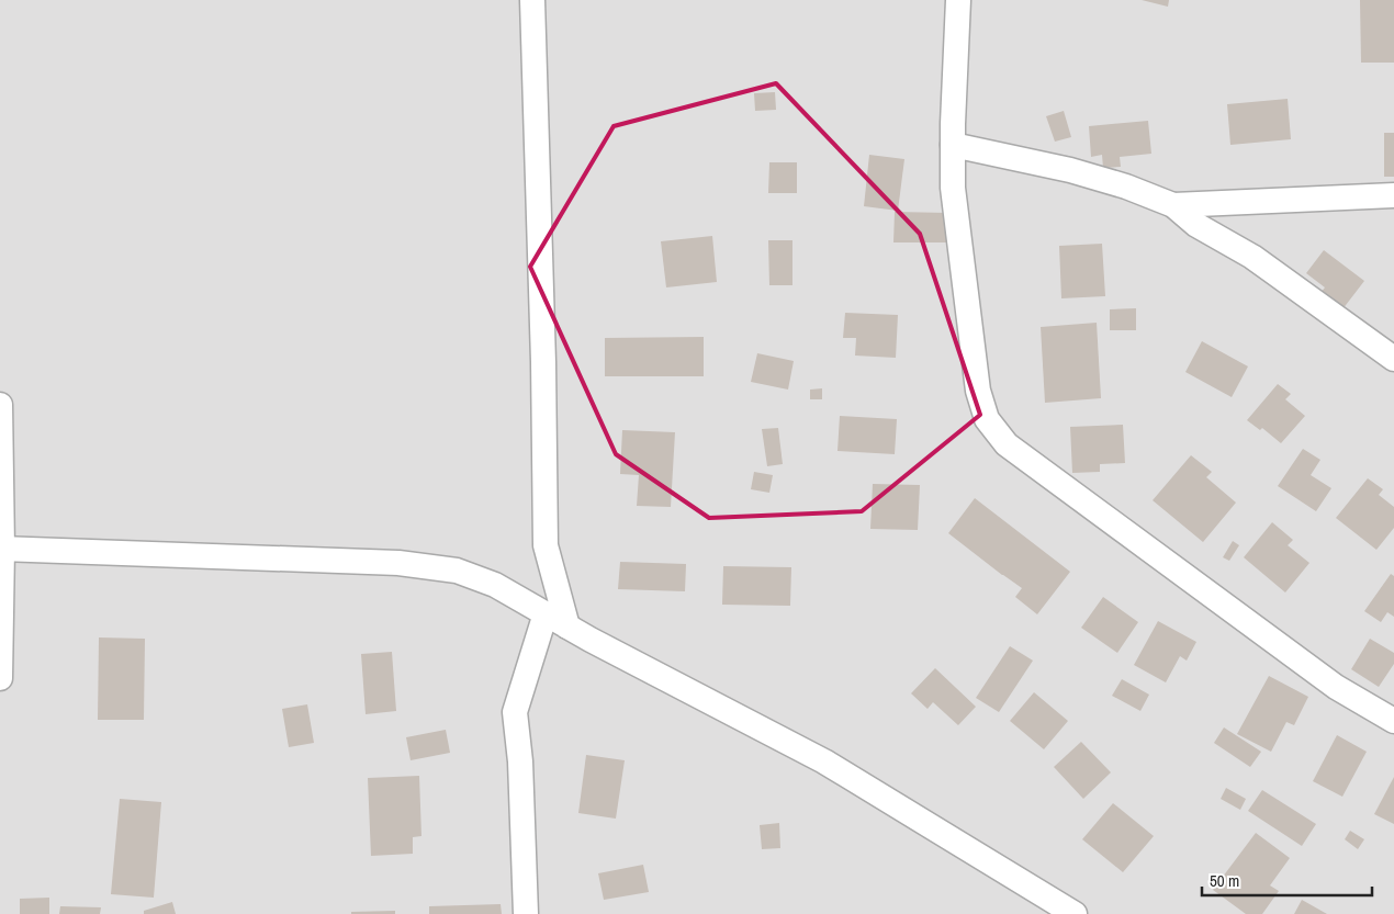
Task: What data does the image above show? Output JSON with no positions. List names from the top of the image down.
{
  "scale_bar": "50 m"
}
